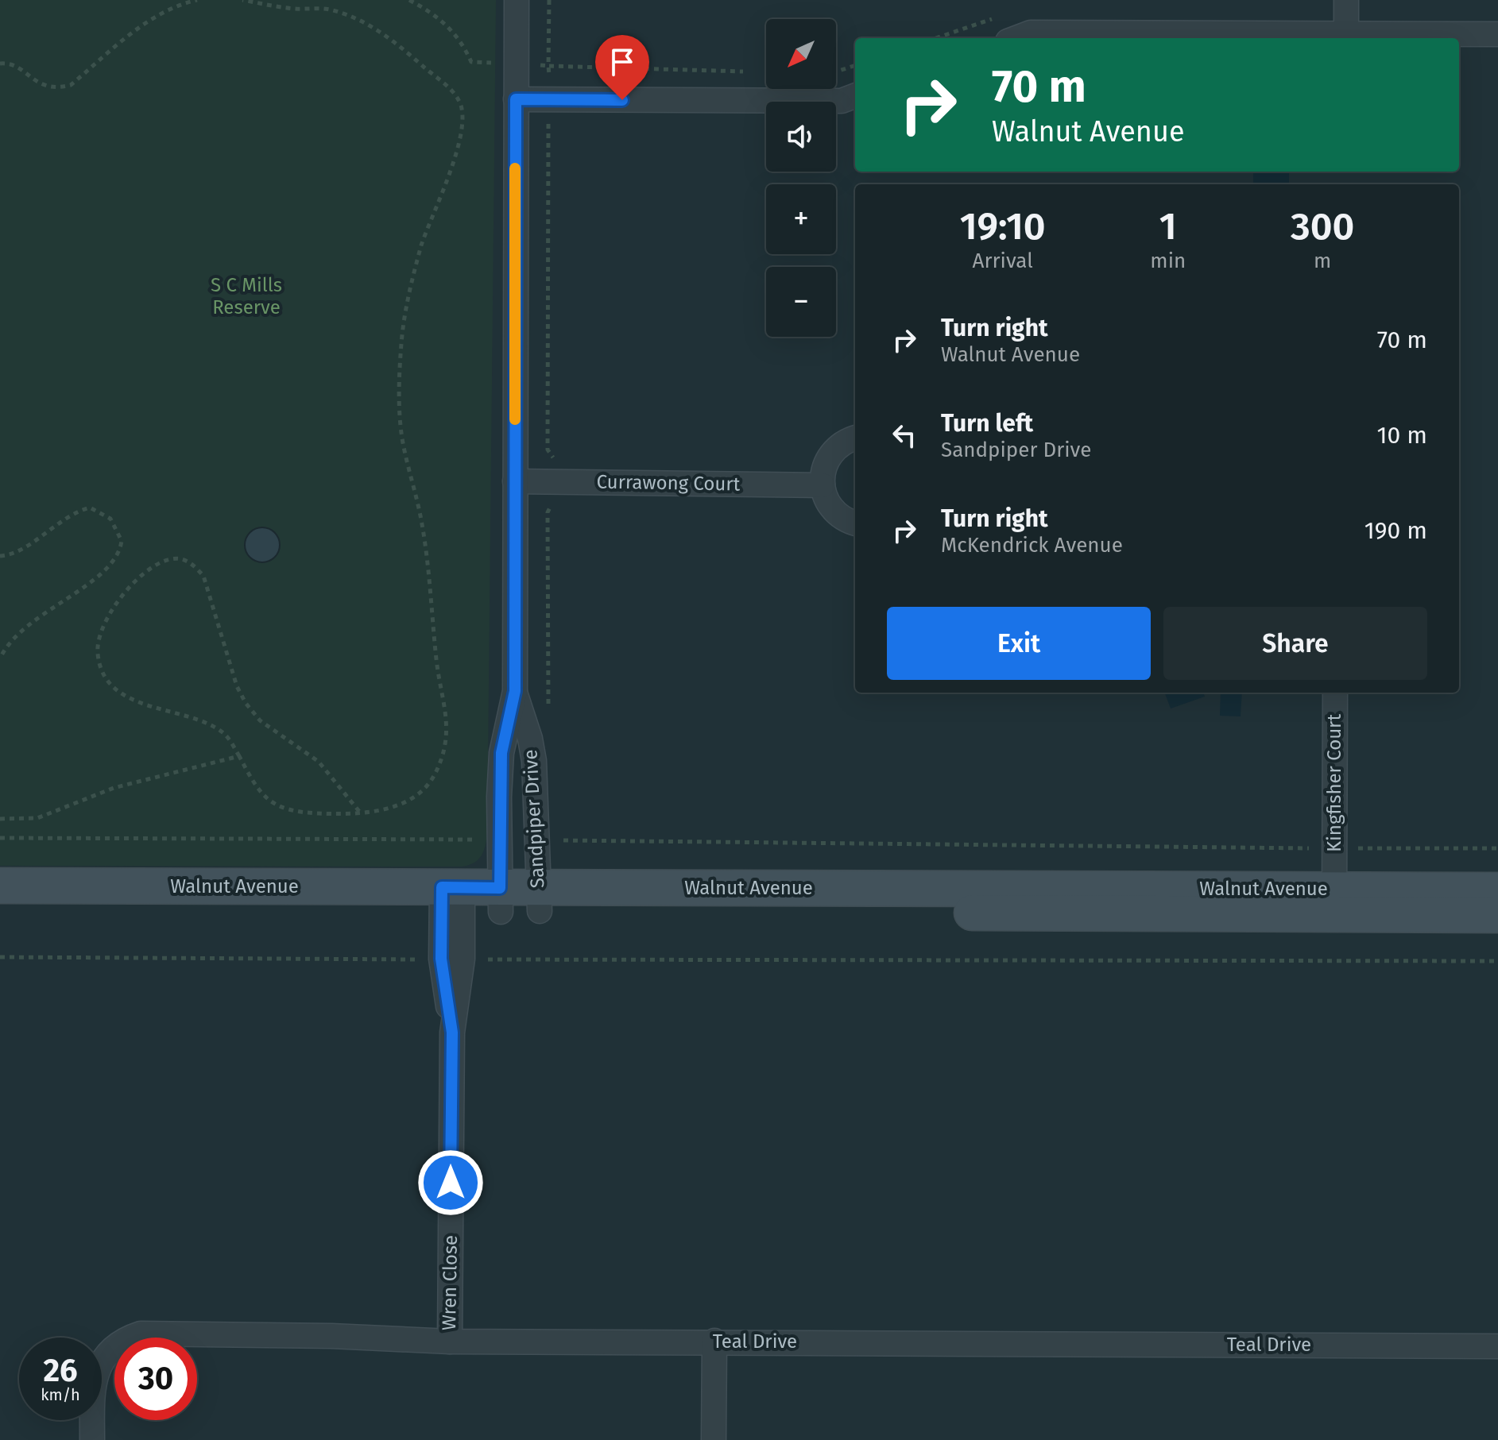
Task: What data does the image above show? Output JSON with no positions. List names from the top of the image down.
{
  "streets": {
    "street": [
      "Currawong Court",
      "Kingfisher Court",
      "Sandpiper Drive",
      "Walnut Avenue",
      "Wren Close",
      "Teal Drive"
    ]
  },
  "crossings": [
    ["Currawong Court", "Sandpiper Drive"],
    ["Kingfisher Court", "Walnut Avenue"],
    ["Sandpiper Drive", "Walnut Avenue"],
    ["Walnut Avenue", "Wren Close"],
    ["Wren Close", "Teal Drive"]
  ],
  "parks": ["S C Mills Reserve"],
  "north": "bottom left",
  "page": {
    "map_buttons": ["+", "−"],
    "turn": ["70 m", "Walnut Avenue"],
    "eta": [
      "19:10",
      "Arrival",
      "1",
      "min",
      "300",
      "m"
    ],
    "list": [
      {
        "name": "Turn right",
        "note": "Walnut Avenue",
        "value": "70 m"
      },
      {
        "name": "Turn left",
        "note": "Sandpiper Drive",
        "value": "10 m"
      },
      {
        "name": "Turn right",
        "note": "McKendrick Avenue",
        "value": "190 m"
      }
    ],
    "buttons": ["Exit", "Share"],
    "speed": "26 km/h",
    "limit": "30"
  }
}
